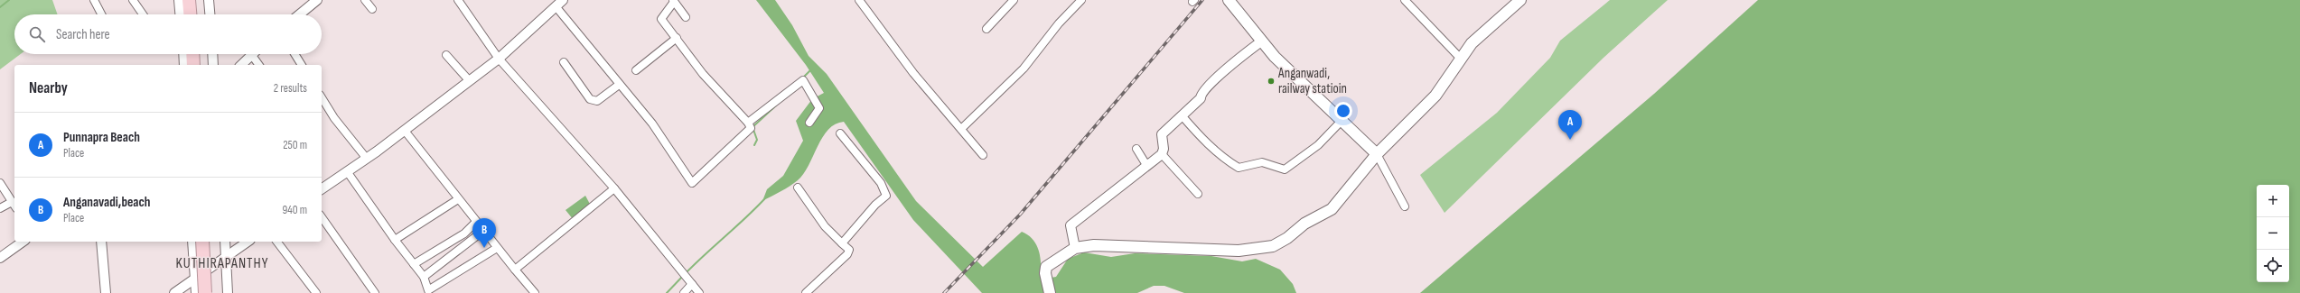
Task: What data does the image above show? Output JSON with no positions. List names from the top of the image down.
{
  "districts": ["KUTHIRAPANTHY"],
  "places": ["Anganwadi, railway statioin"],
  "page": {
    "search": "Search here",
    "heading": ["Nearby", "2 results"],
    "pins": ["A", "B"],
    "list": [
      {
        "mark": "A",
        "name": "Punnapra Beach",
        "note": "Place",
        "value": "250 m"
      },
      {
        "mark": "B",
        "name": "Anganavadi,beach",
        "note": "Place",
        "value": "940 m"
      }
    ],
    "map_buttons": ["+", "−"]
  }
}
